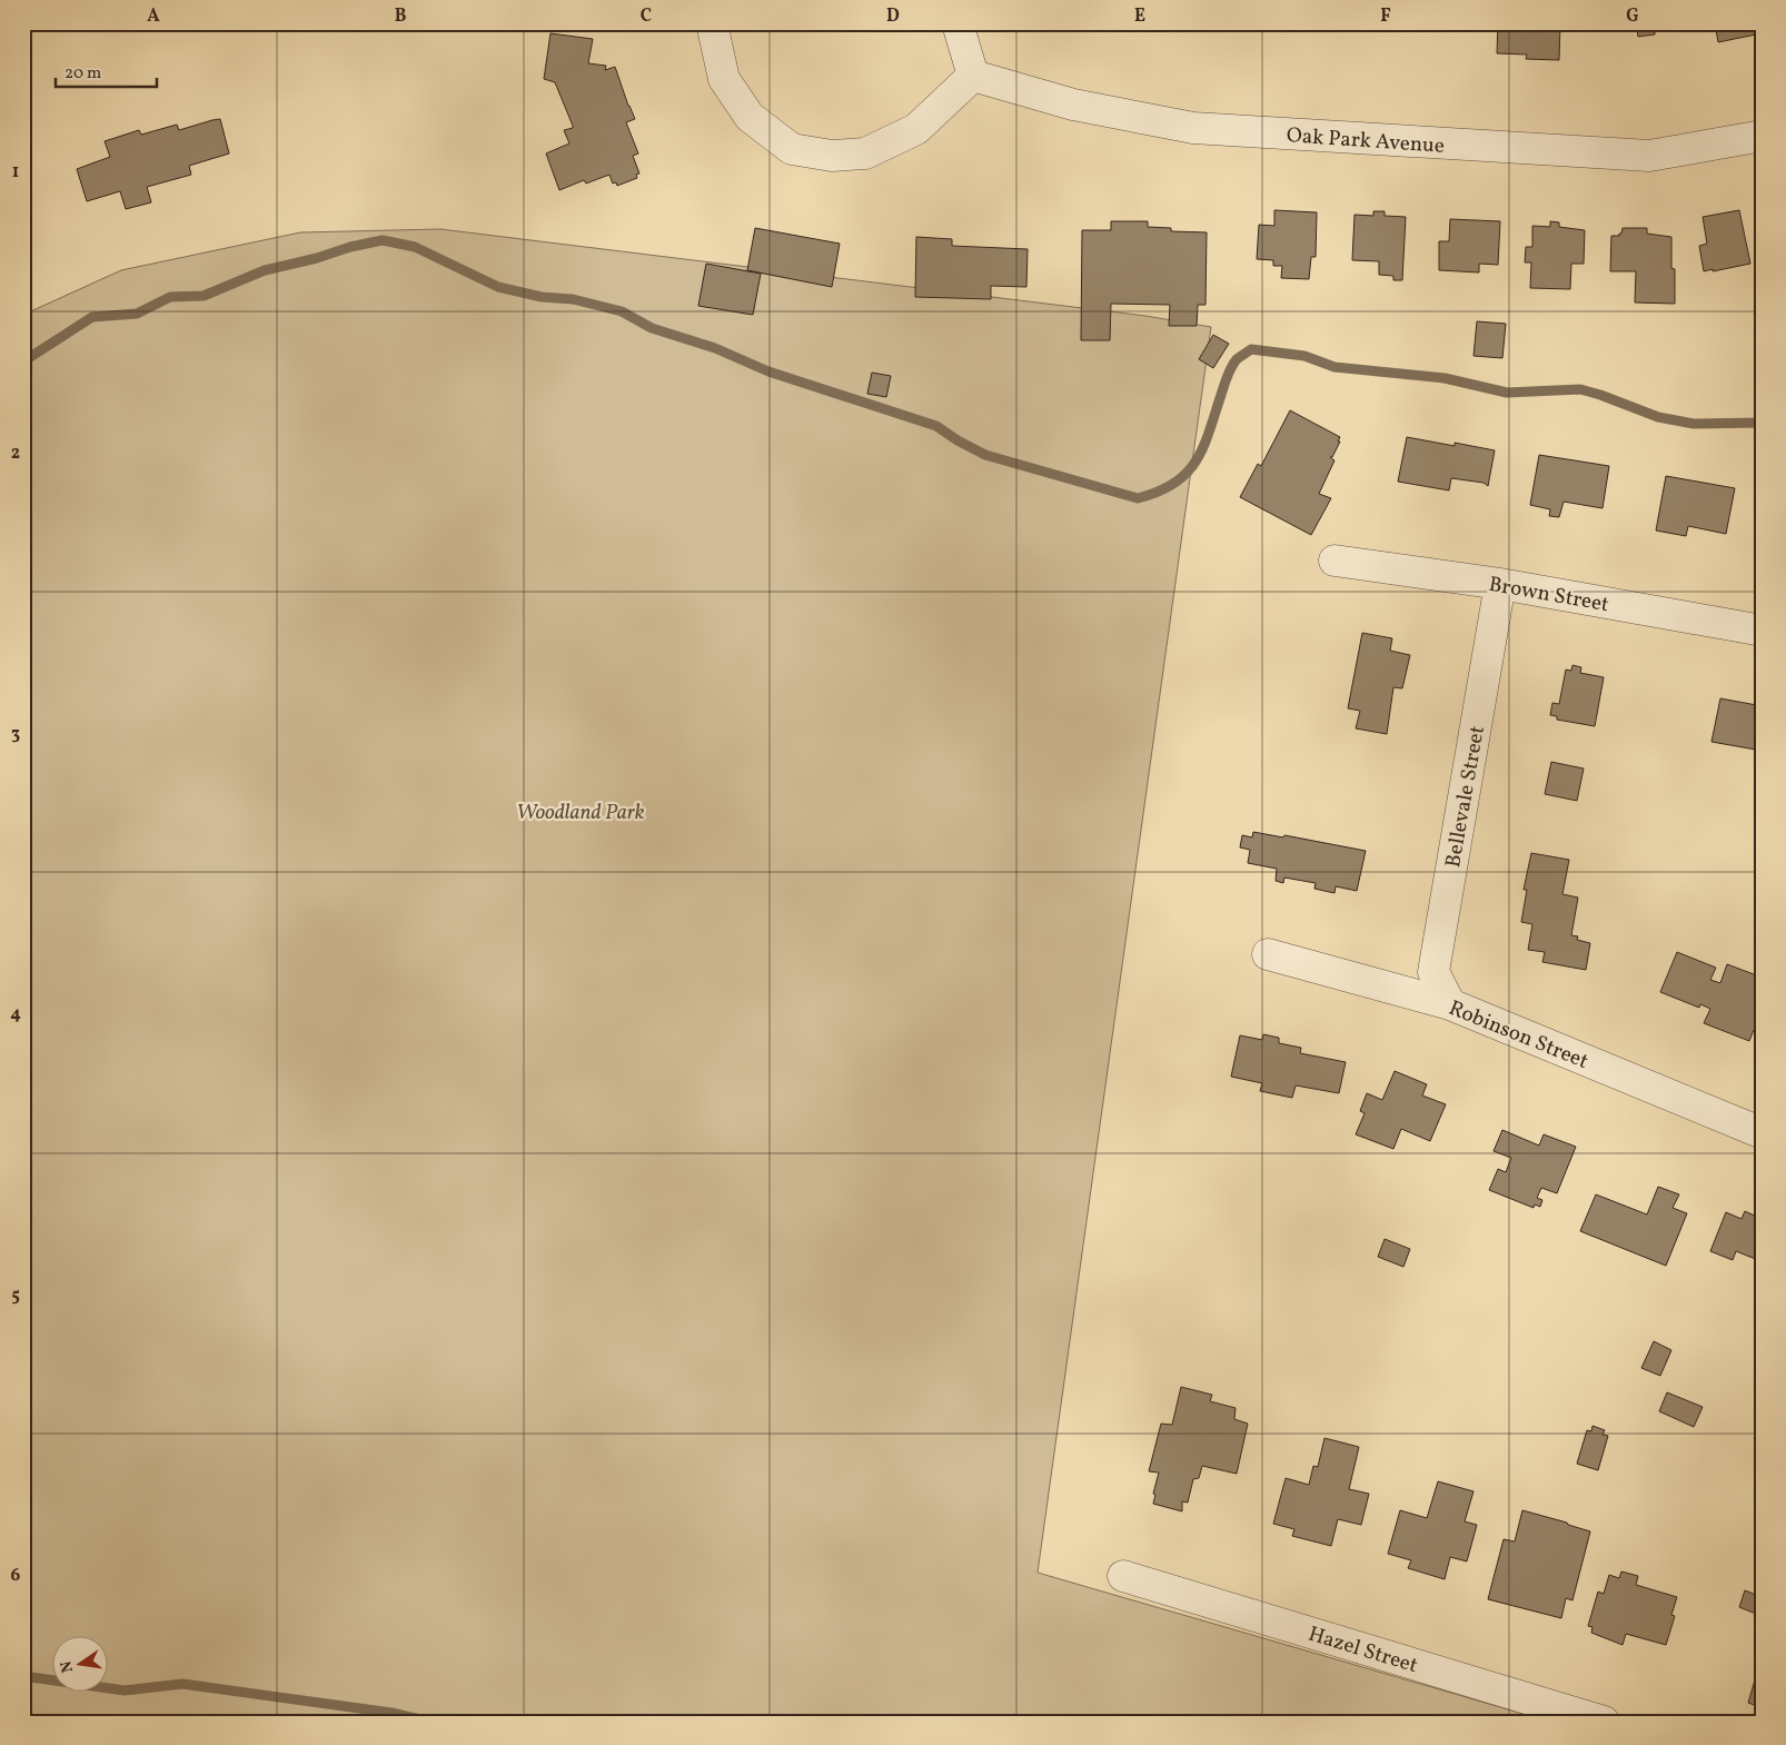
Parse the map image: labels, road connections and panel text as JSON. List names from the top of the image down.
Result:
{
  "streets": {
    "street": [
      "Oak Park Avenue",
      "Brown Street",
      "Bellevale Street",
      "Robinson Street",
      "Hazel Street"
    ]
  },
  "crossings": [
    ["Brown Street", "Bellevale Street"],
    ["Bellevale Street", "Robinson Street"]
  ],
  "parks": ["Woodland Park"],
  "scale_bar": "20 m",
  "north": "left",
  "grid": {
    "columns": [
      "A",
      "B",
      "C",
      "D",
      "E",
      "F",
      "G"
    ],
    "rows": [
      "1",
      "2",
      "3",
      "4",
      "5",
      "6"
    ]
  }
}
